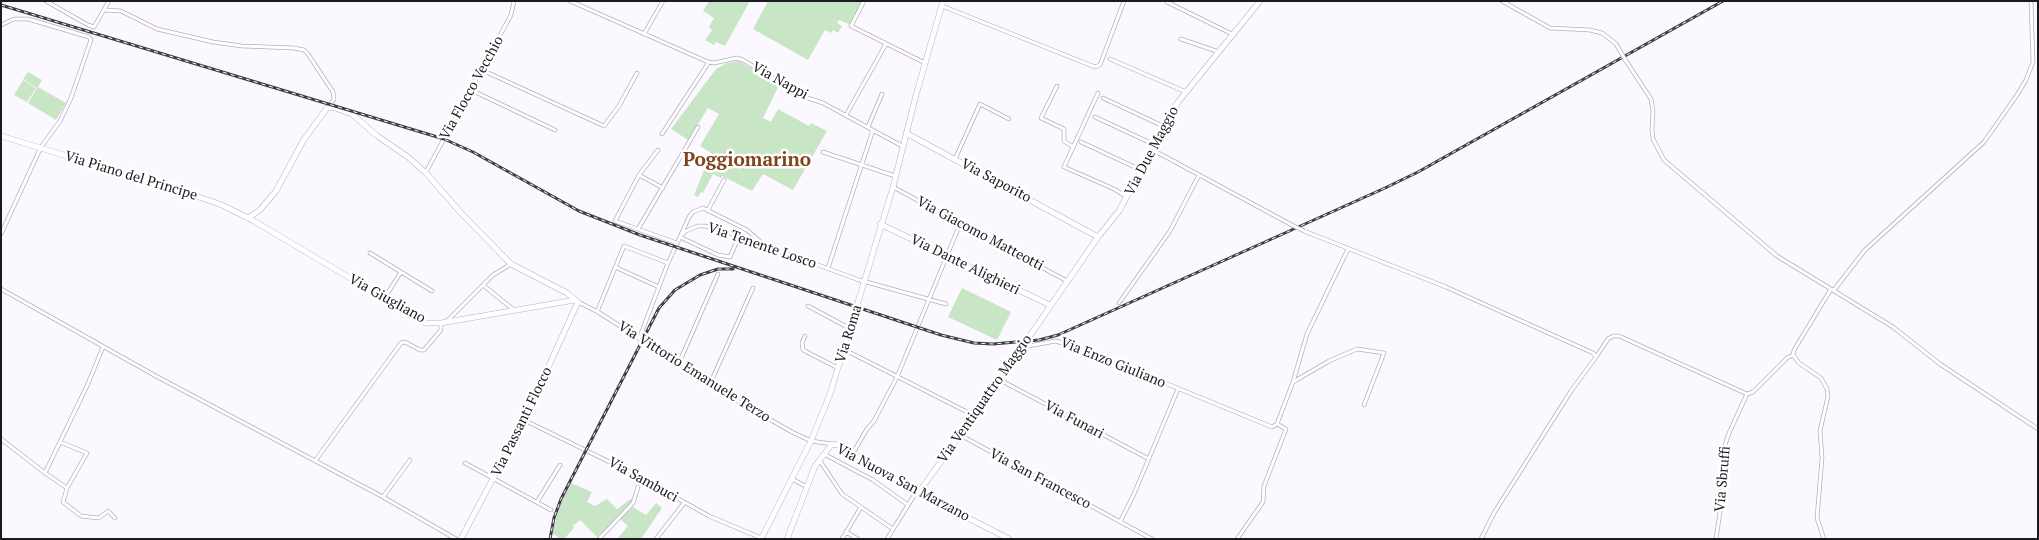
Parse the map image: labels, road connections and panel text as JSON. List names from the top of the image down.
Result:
{
  "streets": {
    "street": [
      "Via Nappi",
      "Via Flocco Vecchio",
      "Via Due Maggio",
      "Via Piano del Principe",
      "Via Saporito",
      "Via Giacomo Matteotti",
      "Via Tenente Losco",
      "Via Dante Alighieri",
      "Via Giugliano",
      "Via Roma",
      "Via Enzo Giuliano",
      "Via Vittorio Emanuele Terzo",
      "Via Ventiquattro Maggio",
      "Via Funari",
      "Via Passanti Flocco",
      "Via San Francesco",
      "Via Sbruffi",
      "Via Sambuci",
      "Via Nuova San Marzano"
    ]
  },
  "crossings": [
    ["Via Nappi", "Via Roma"],
    ["Via Due Maggio", "Via Saporito"],
    ["Via Due Maggio", "Via Giacomo Matteotti"],
    ["Via Due Maggio", "Via Dante Alighieri"],
    ["Via Due Maggio", "Via Ventiquattro Maggio"],
    ["Via Piano del Principe", "Via Giugliano"],
    ["Via Giacomo Matteotti", "Via Roma"],
    ["Via Tenente Losco", "Via Roma"],
    ["Via Dante Alighieri", "Via Roma"],
    ["Via Dante Alighieri", "Via Ventiquattro Maggio"],
    ["Via Giugliano", "Via Vittorio Emanuele Terzo"],
    ["Via Giugliano", "Via Passanti Flocco"],
    ["Via Roma", "Via Vittorio Emanuele Terzo"],
    ["Via Roma", "Via Sambuci"],
    ["Via Enzo Giuliano", "Via Ventiquattro Maggio"],
    ["Via Enzo Giuliano", "Via Funari"],
    ["Via Enzo Giuliano", "Via San Francesco"],
    ["Via Vittorio Emanuele Terzo", "Via Passanti Flocco"],
    ["Via Vittorio Emanuele Terzo", "Via Nuova San Marzano"],
    ["Via Ventiquattro Maggio", "Via Funari"],
    ["Via Ventiquattro Maggio", "Via San Francesco"],
    ["Via Ventiquattro Maggio", "Via Nuova San Marzano"],
    ["Via Passanti Flocco", "Via Sambuci"]
  ],
  "districts": ["Poggiomarino"]
}
